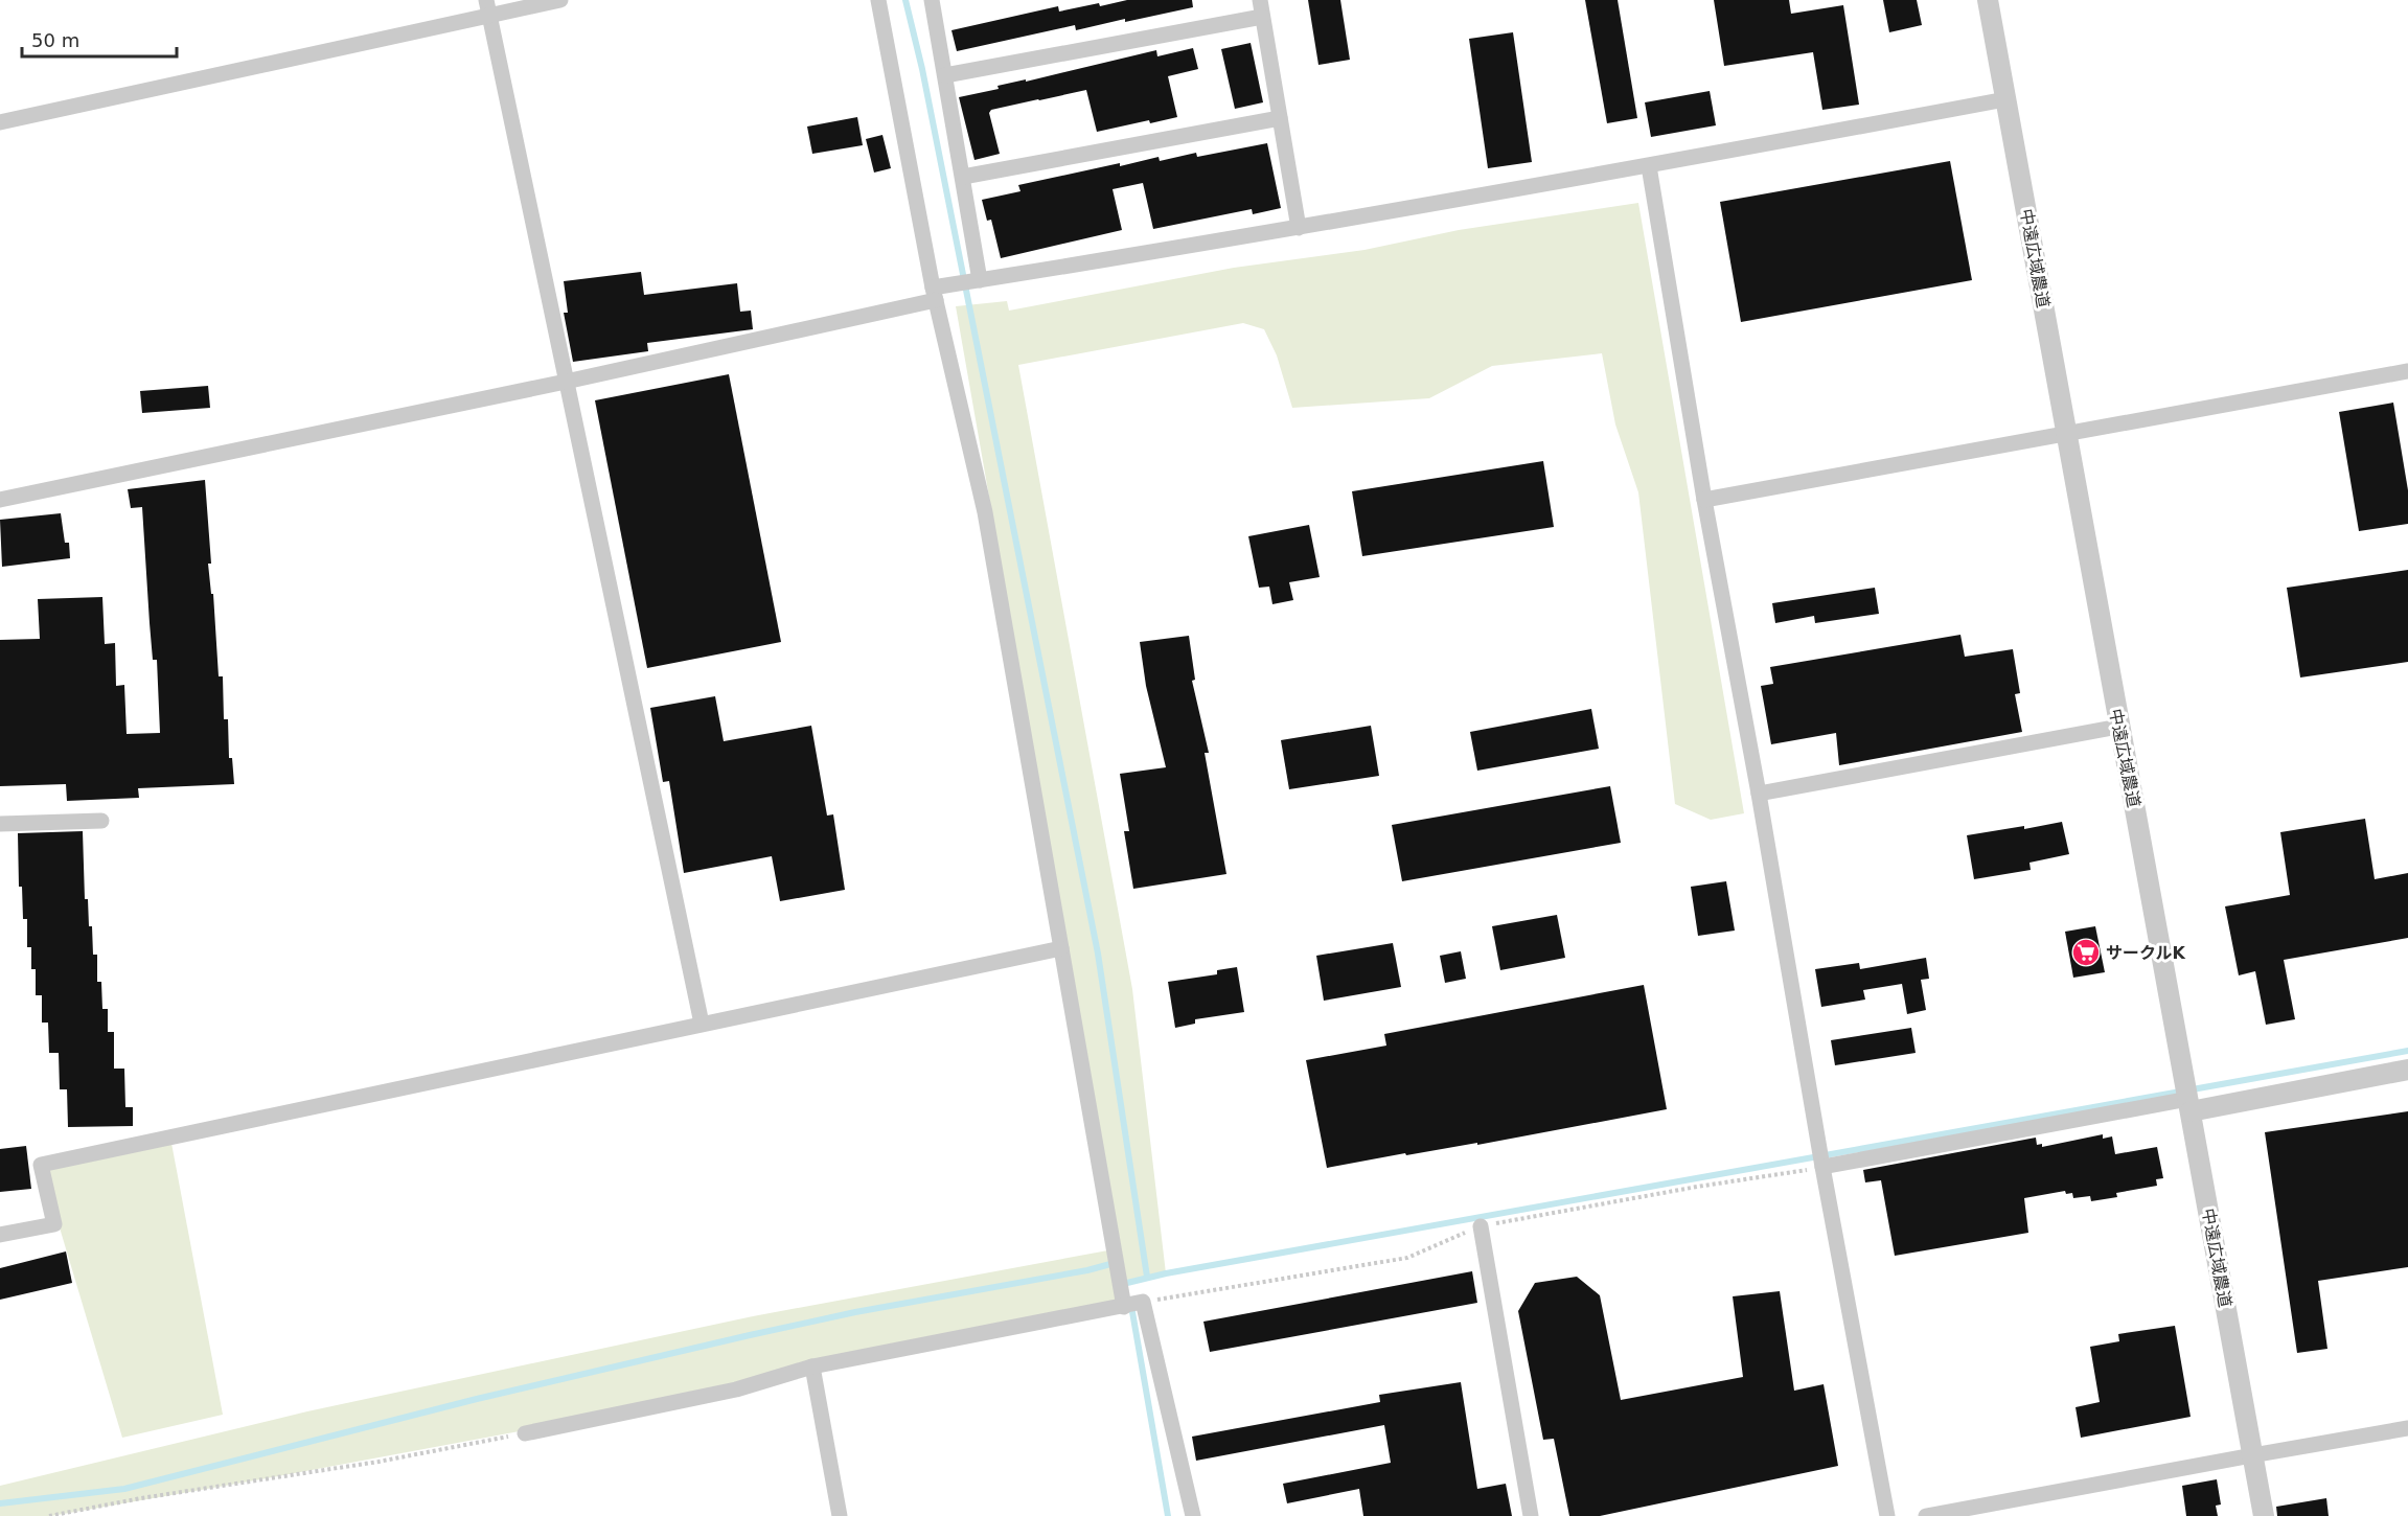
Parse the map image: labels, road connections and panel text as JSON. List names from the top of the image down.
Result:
{
  "streets": {
    "street": ["中遠広域農道"]
  },
  "places": {
    "supermarket": ["サークルK"]
  },
  "scale_bar": "50 m"
}
